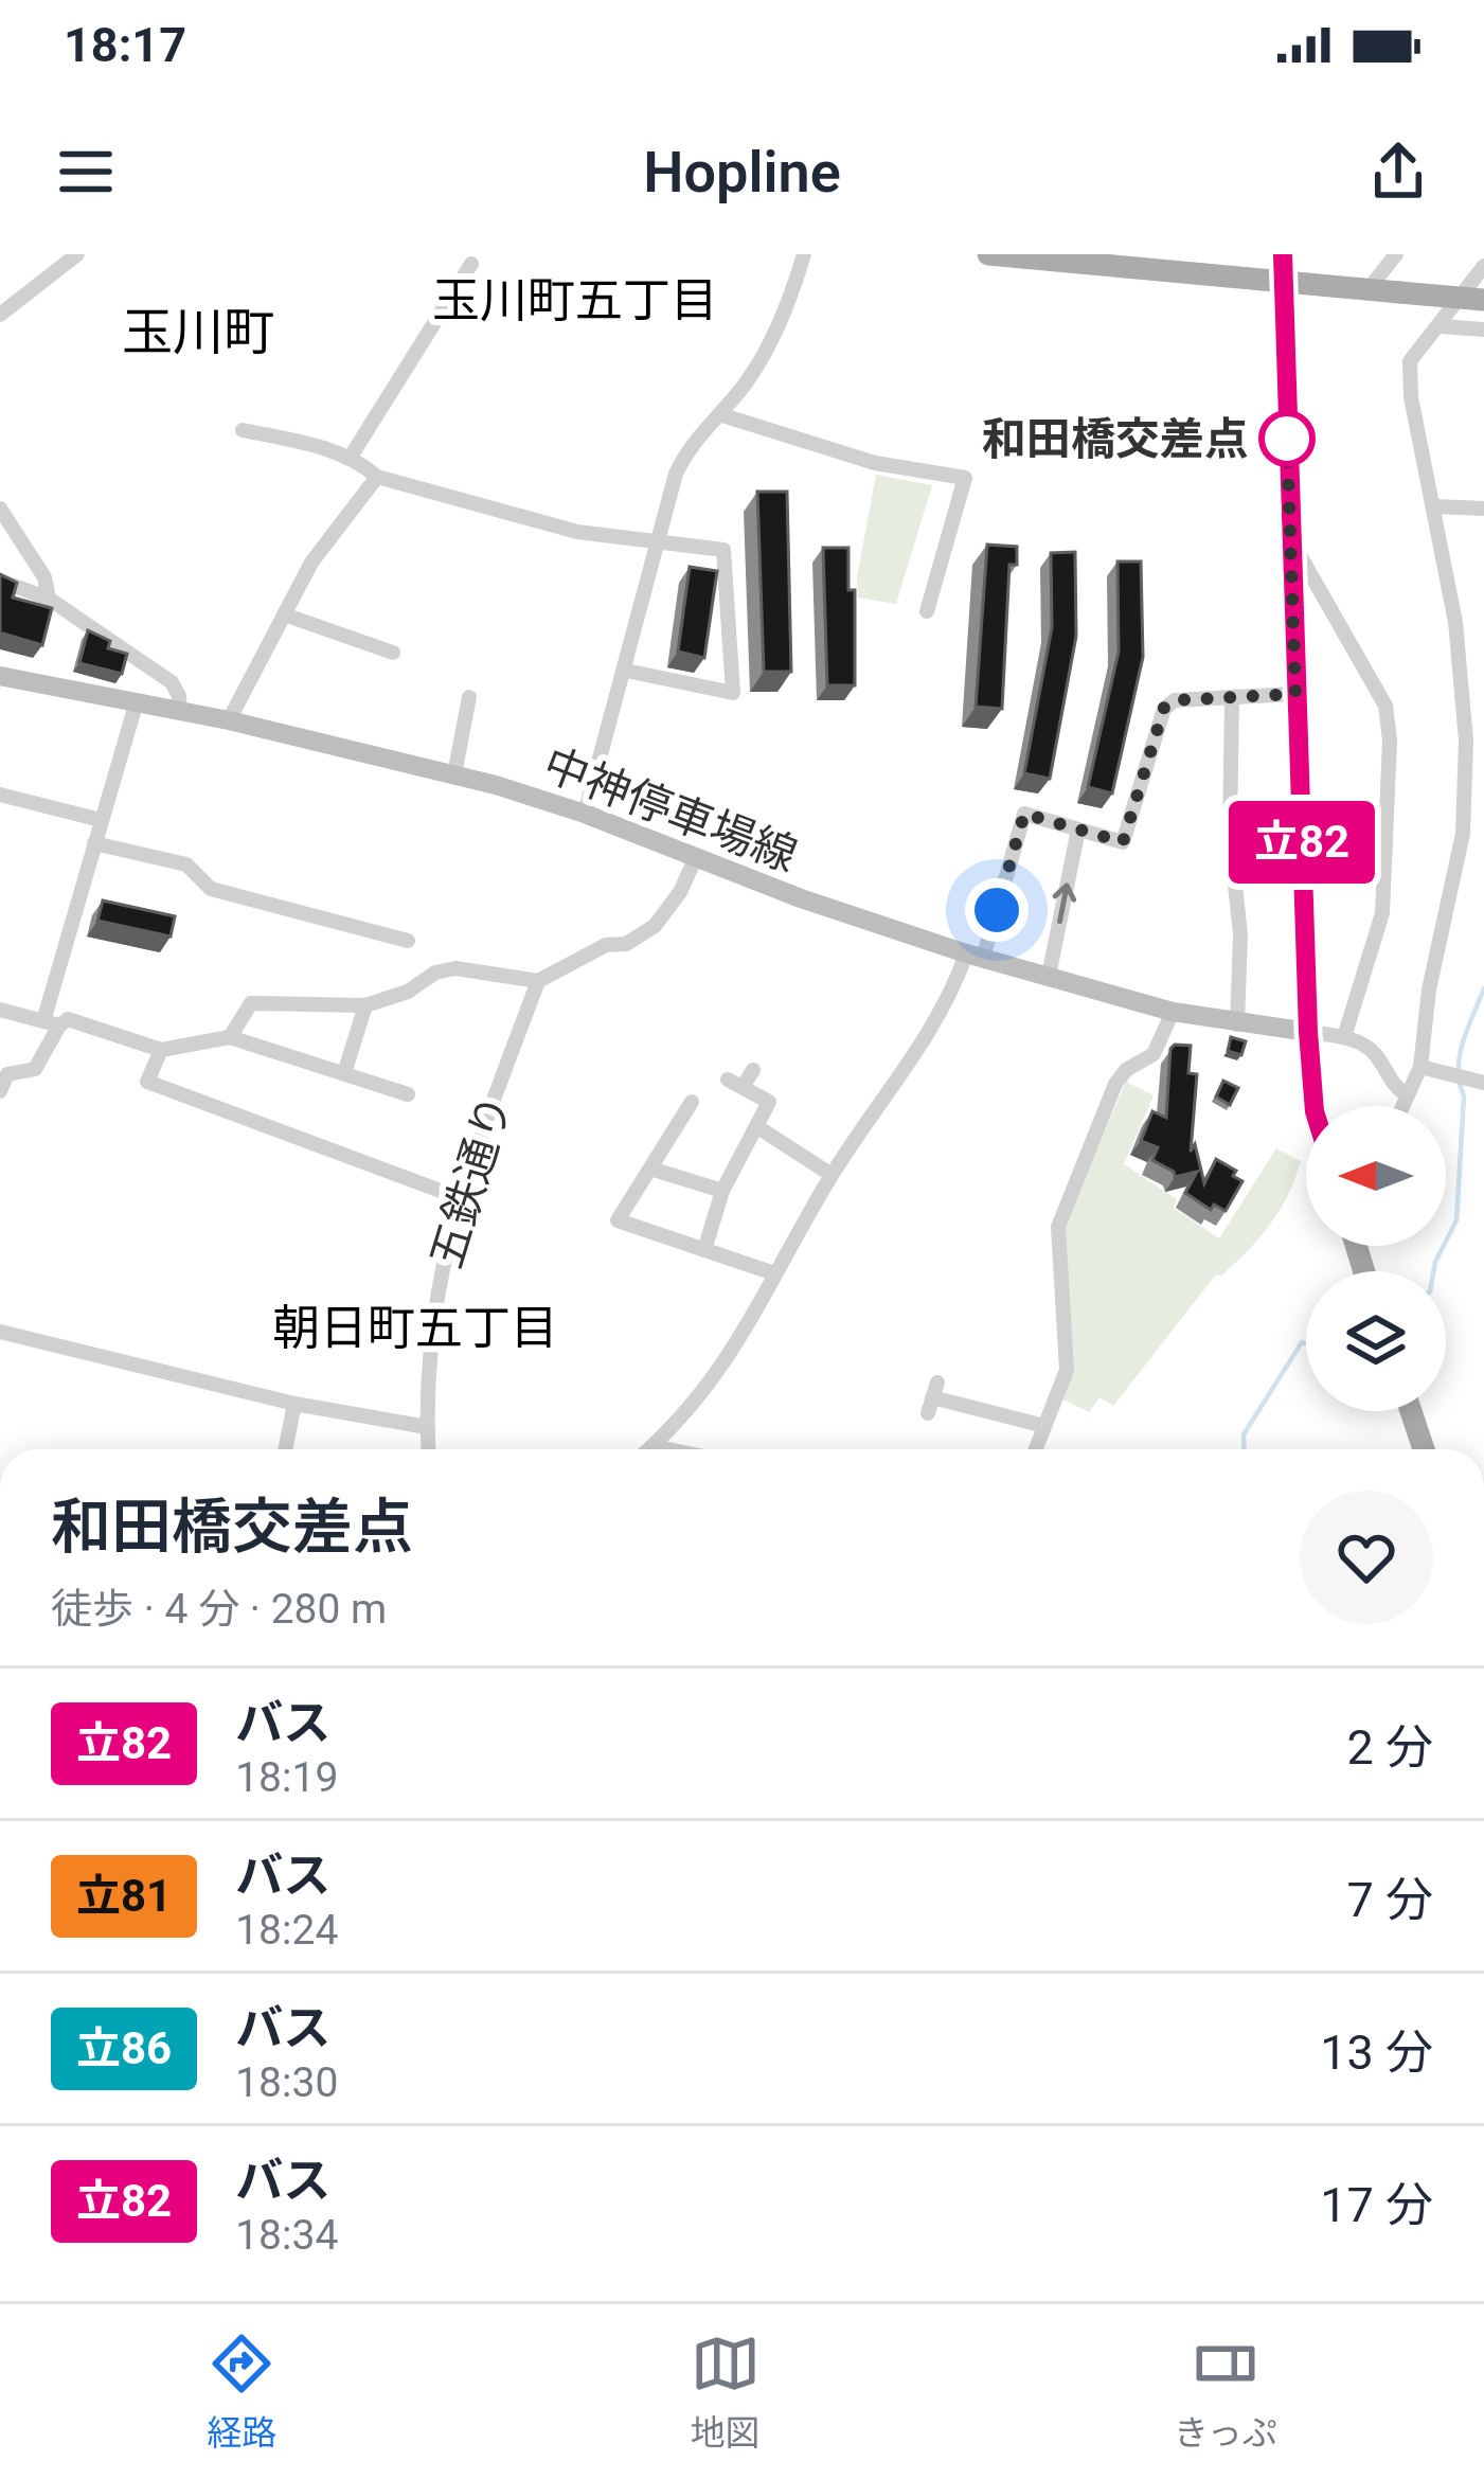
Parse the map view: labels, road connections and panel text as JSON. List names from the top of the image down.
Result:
{
  "streets": {
    "main road": ["中神停車場線"],
    "street": ["五鉄通り"]
  },
  "districts": ["玉川町五丁目", "玉川町", "朝日町五丁目"],
  "places": ["和田橋交差点"],
  "lines": ["bus line 立82"],
  "north": "left",
  "page": {
    "status": "18:17",
    "header": "Hopline",
    "on_map": "立82",
    "heading": ["和田橋交差点", "徒歩 · 4 分 · 280 m"],
    "list": [
      {
        "mark": "立82",
        "name": "バス",
        "note": "18:19",
        "value": "2 分"
      },
      {
        "mark": "立81",
        "name": "バス",
        "note": "18:24",
        "value": "7 分"
      },
      {
        "mark": "立86",
        "name": "バス",
        "note": "18:30",
        "value": "13 分"
      },
      {
        "mark": "立82",
        "name": "バス",
        "note": "18:34",
        "value": "17 分"
      }
    ],
    "tabs": ["経路", "地図", "きっぷ"]
  }
}
